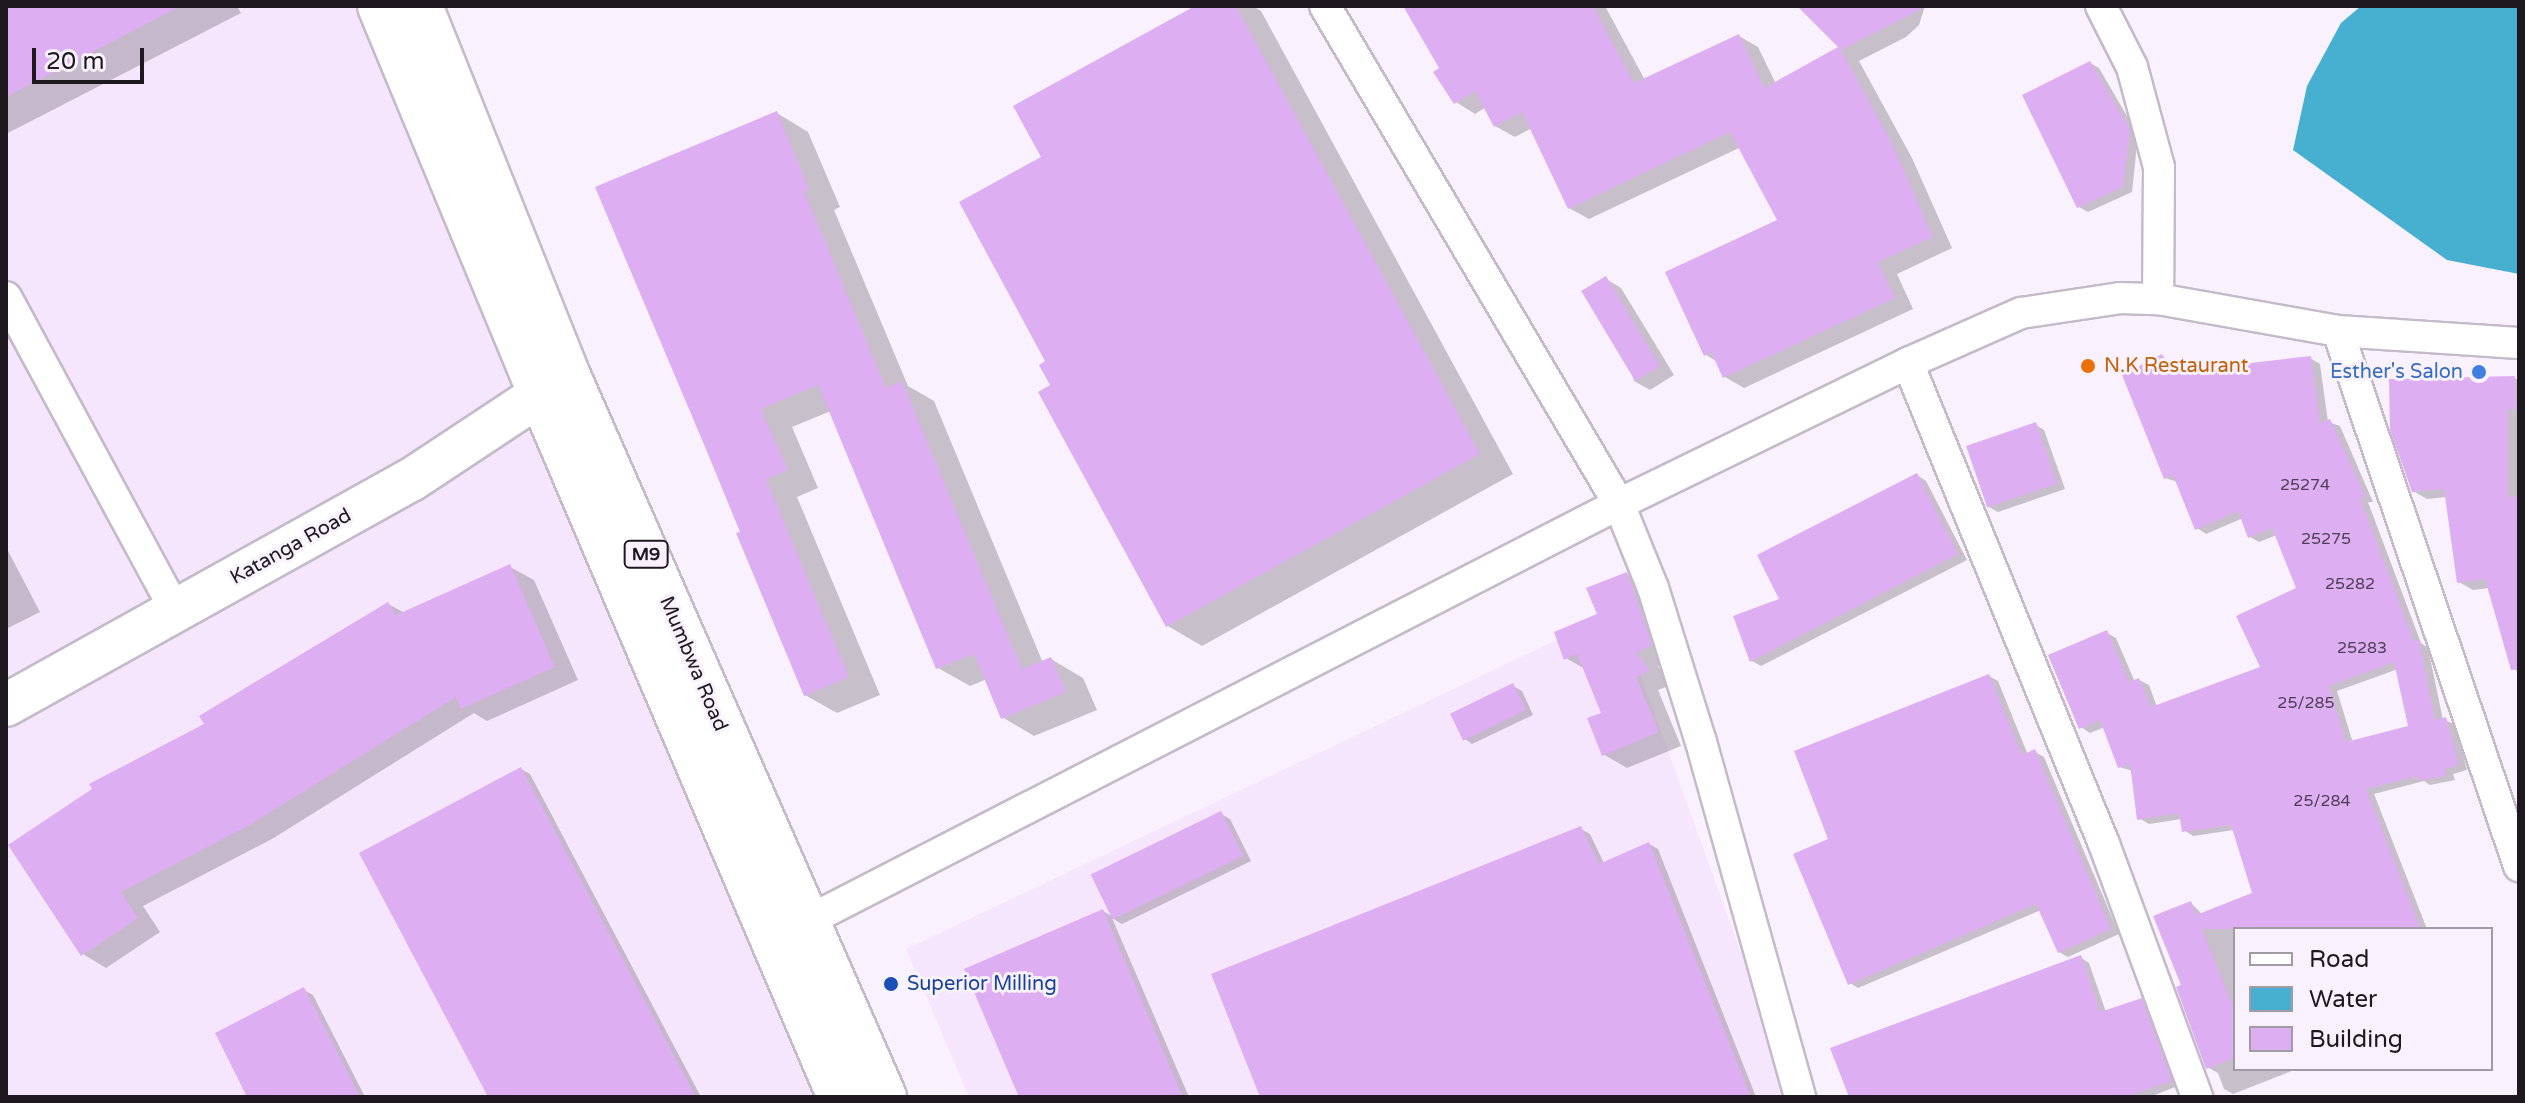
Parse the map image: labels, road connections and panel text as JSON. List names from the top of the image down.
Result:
{
  "streets": {
    "main road": ["M9", "Mumbwa Road"],
    "street": ["Katanga Road"]
  },
  "crossings": [
    ["Katanga Road", "Mumbwa Road"]
  ],
  "places": ["N.K Restaurant", "Esther's Salon", "Superior Milling"],
  "house_numbers": [
    "25274",
    "25275",
    "25282",
    "25283",
    "25/285",
    "25/284"
  ],
  "legend": ["Road", "Water", "Building"],
  "scale_bar": "20 m"
}
